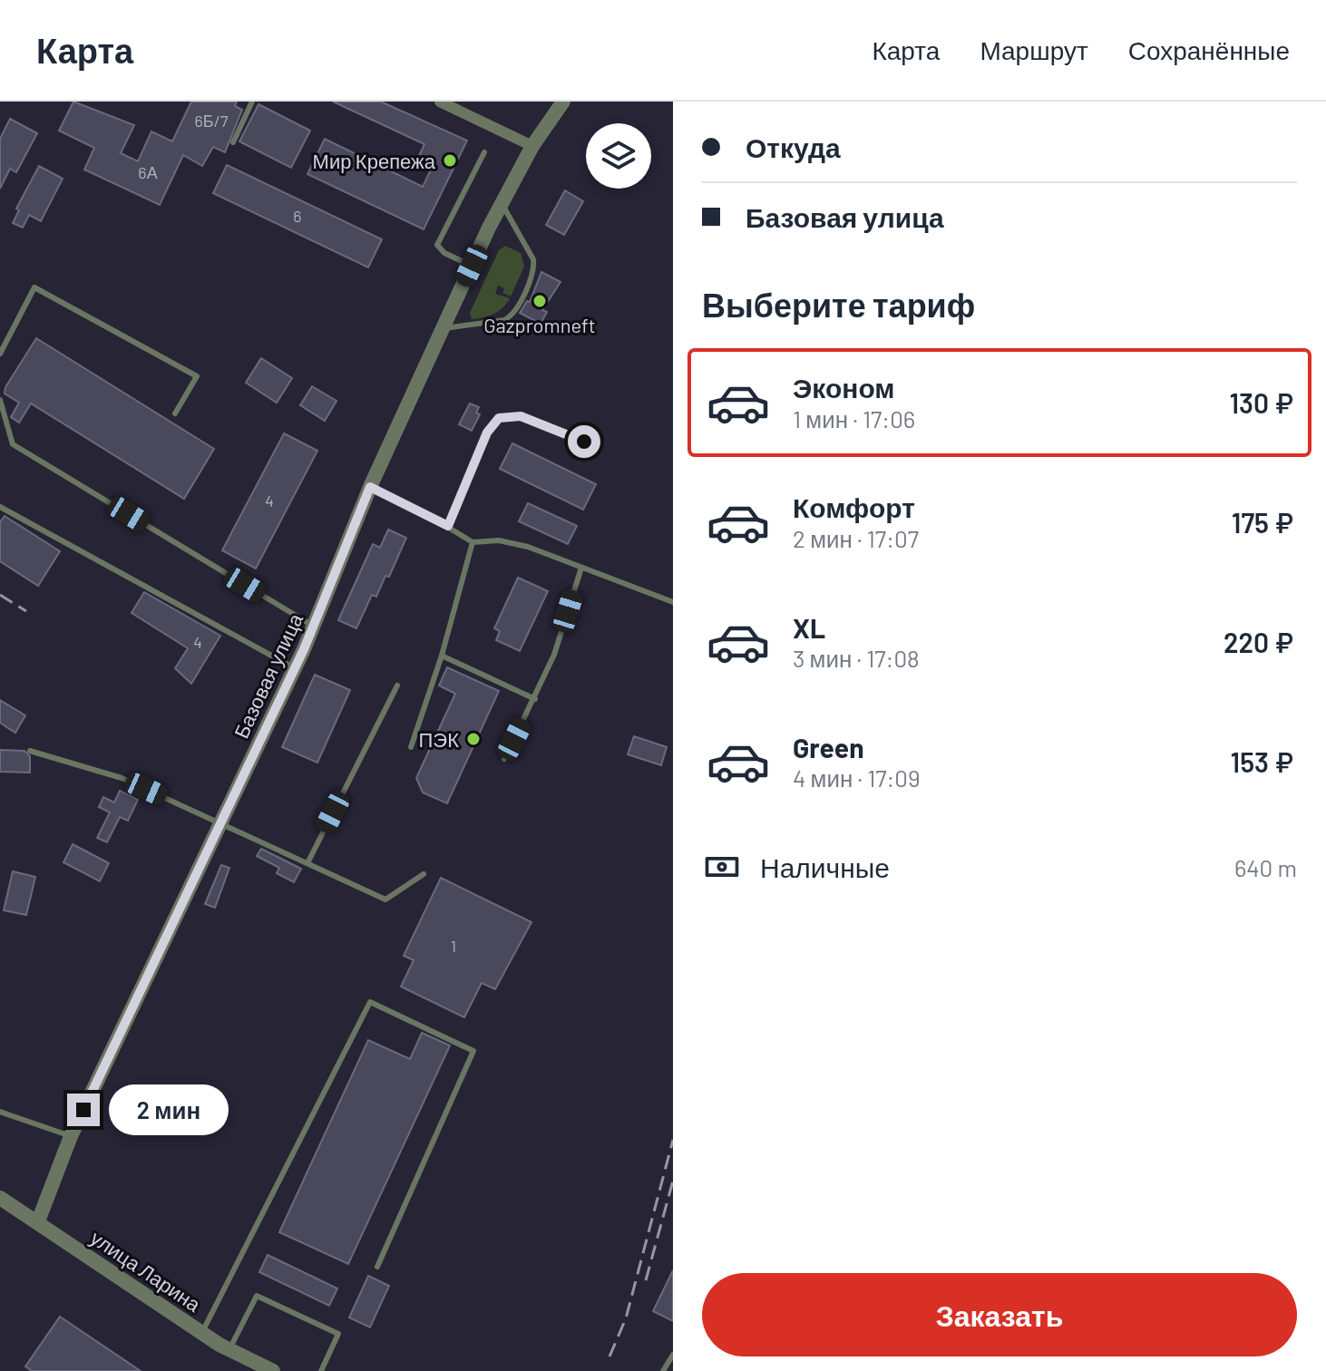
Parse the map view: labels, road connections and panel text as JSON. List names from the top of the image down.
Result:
{
  "streets": {
    "street": ["Базовая улица", "улица Ларина"]
  },
  "crossings": [
    ["Базовая улица", "улица Ларина"]
  ],
  "places": ["Мир Крепежа", "Gazpromneft", "ПЭК"],
  "house_numbers": [
    "6Б/7",
    "6А",
    "6",
    "4",
    "4",
    "1"
  ],
  "page": {
    "header": "Карта",
    "nav": ["Карта", "Маршрут", "Сохранённые"],
    "banner": ["Откуда", "Базовая улица"],
    "heading": "Выберите тариф",
    "list": [
      {
        "name": "Эконом",
        "note": "1 мин · 17:06",
        "value": "130 ₽"
      },
      {
        "name": "Комфорт",
        "note": "2 мин · 17:07",
        "value": "175 ₽"
      },
      {
        "name": "XL",
        "note": "3 мин · 17:08",
        "value": "220 ₽"
      },
      {
        "name": "Green",
        "note": "4 мин · 17:09",
        "value": "153 ₽"
      }
    ],
    "pay": ["Наличные", "640 m"],
    "bubble": "2 мин",
    "buttons": "Заказать"
  }
}
